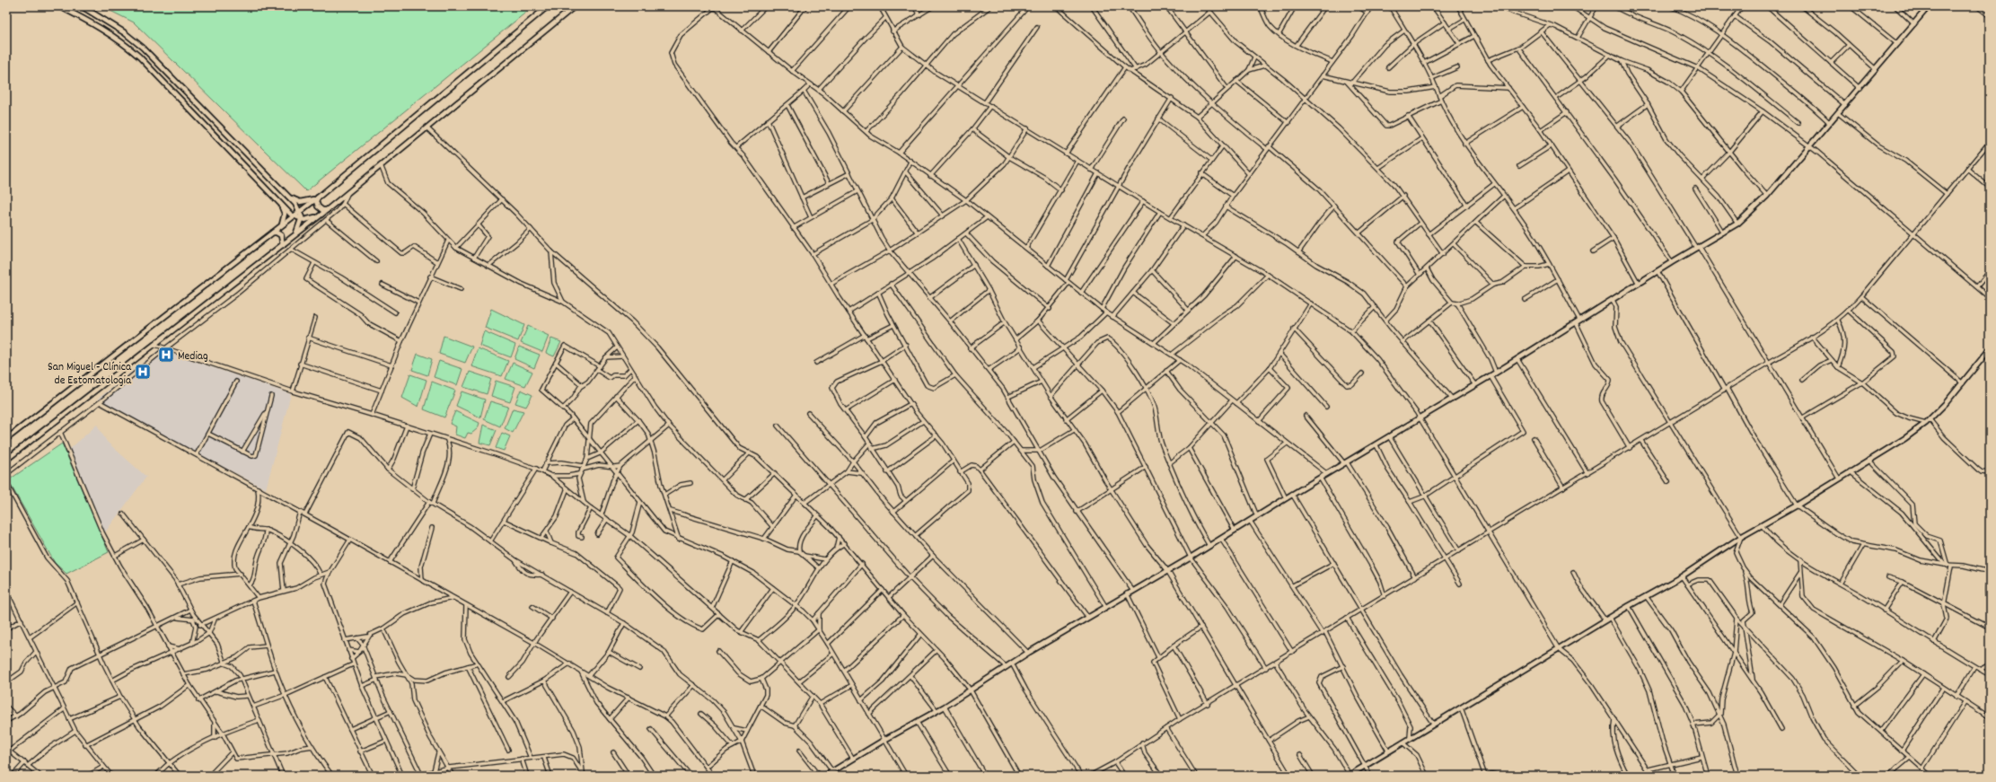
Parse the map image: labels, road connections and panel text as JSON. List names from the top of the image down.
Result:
{
  "places": {
    "hospital": ["Mediag", "San Miguel - Clínica de Estomatologia"]
  }
}
